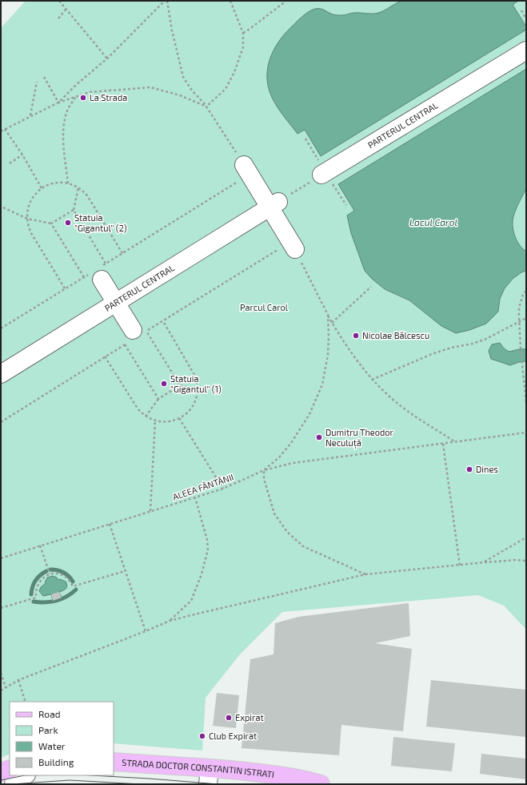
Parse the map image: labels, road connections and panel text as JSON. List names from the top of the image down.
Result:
{
  "streets": {
    "main road": ["STRADA DOCTOR CONSTANTIN ISTRATI"],
    "street": ["PARTERUL CENTRAL"],
    "path": ["ALEEA FÂNTÂNII"]
  },
  "water": ["Lacul Carol"],
  "parks": ["Parcul Carol"],
  "places": [
    "La Strada",
    "Statuia \"Gigantul\" (2)",
    "Nicolae Bălcescu",
    "Statuia \"Gigantul\" (1)",
    "Dumitru Theodor Neculuță",
    "Dines",
    "Expirat",
    "Club Expirat"
  ],
  "legend": [
    "Road",
    "Park",
    "Water",
    "Building"
  ]
}
